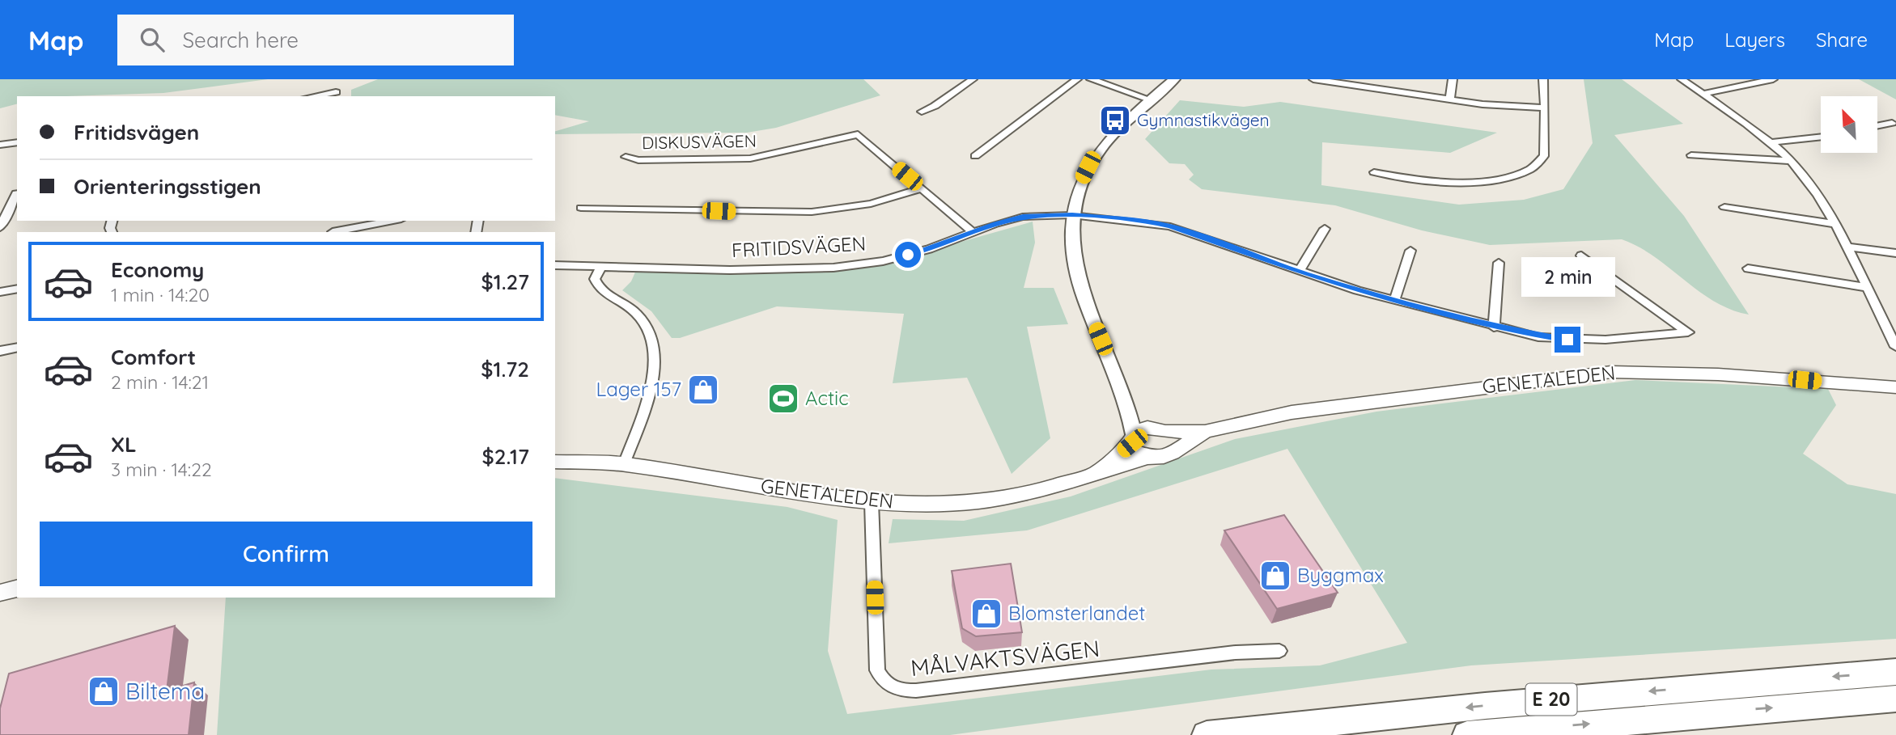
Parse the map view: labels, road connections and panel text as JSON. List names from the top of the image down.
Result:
{
  "streets": {
    "highway": ["E 20"],
    "main road": ["GENETALEDEN"],
    "street": ["DISKUSVÄGEN", "FRITIDSVÄGEN", "MÅLVAKTSVÄGEN"]
  },
  "crossings": [
    ["DISKUSVÄGEN", "FRITIDSVÄGEN"],
    ["GENETALEDEN", "MÅLVAKTSVÄGEN"]
  ],
  "places": {
    "bus stop": ["Gymnastikvägen"],
    "shop": [
      "Lager 157",
      "Byggmax",
      "Blomsterlandet",
      "Biltema"
    ],
    "sports": ["Actic"]
  },
  "north": "top left",
  "page": {
    "header": "Map",
    "search": "Search here",
    "nav": ["Map", "Layers", "Share"],
    "banner": ["Fritidsvägen", "Orienteringsstigen"],
    "list": [
      {
        "name": "Economy",
        "note": "1 min · 14:20",
        "value": "$1.27"
      },
      {
        "name": "Comfort",
        "note": "2 min · 14:21",
        "value": "$1.72"
      },
      {
        "name": "XL",
        "note": "3 min · 14:22",
        "value": "$2.17"
      }
    ],
    "bubble": "2 min",
    "buttons": "Confirm"
  }
}
